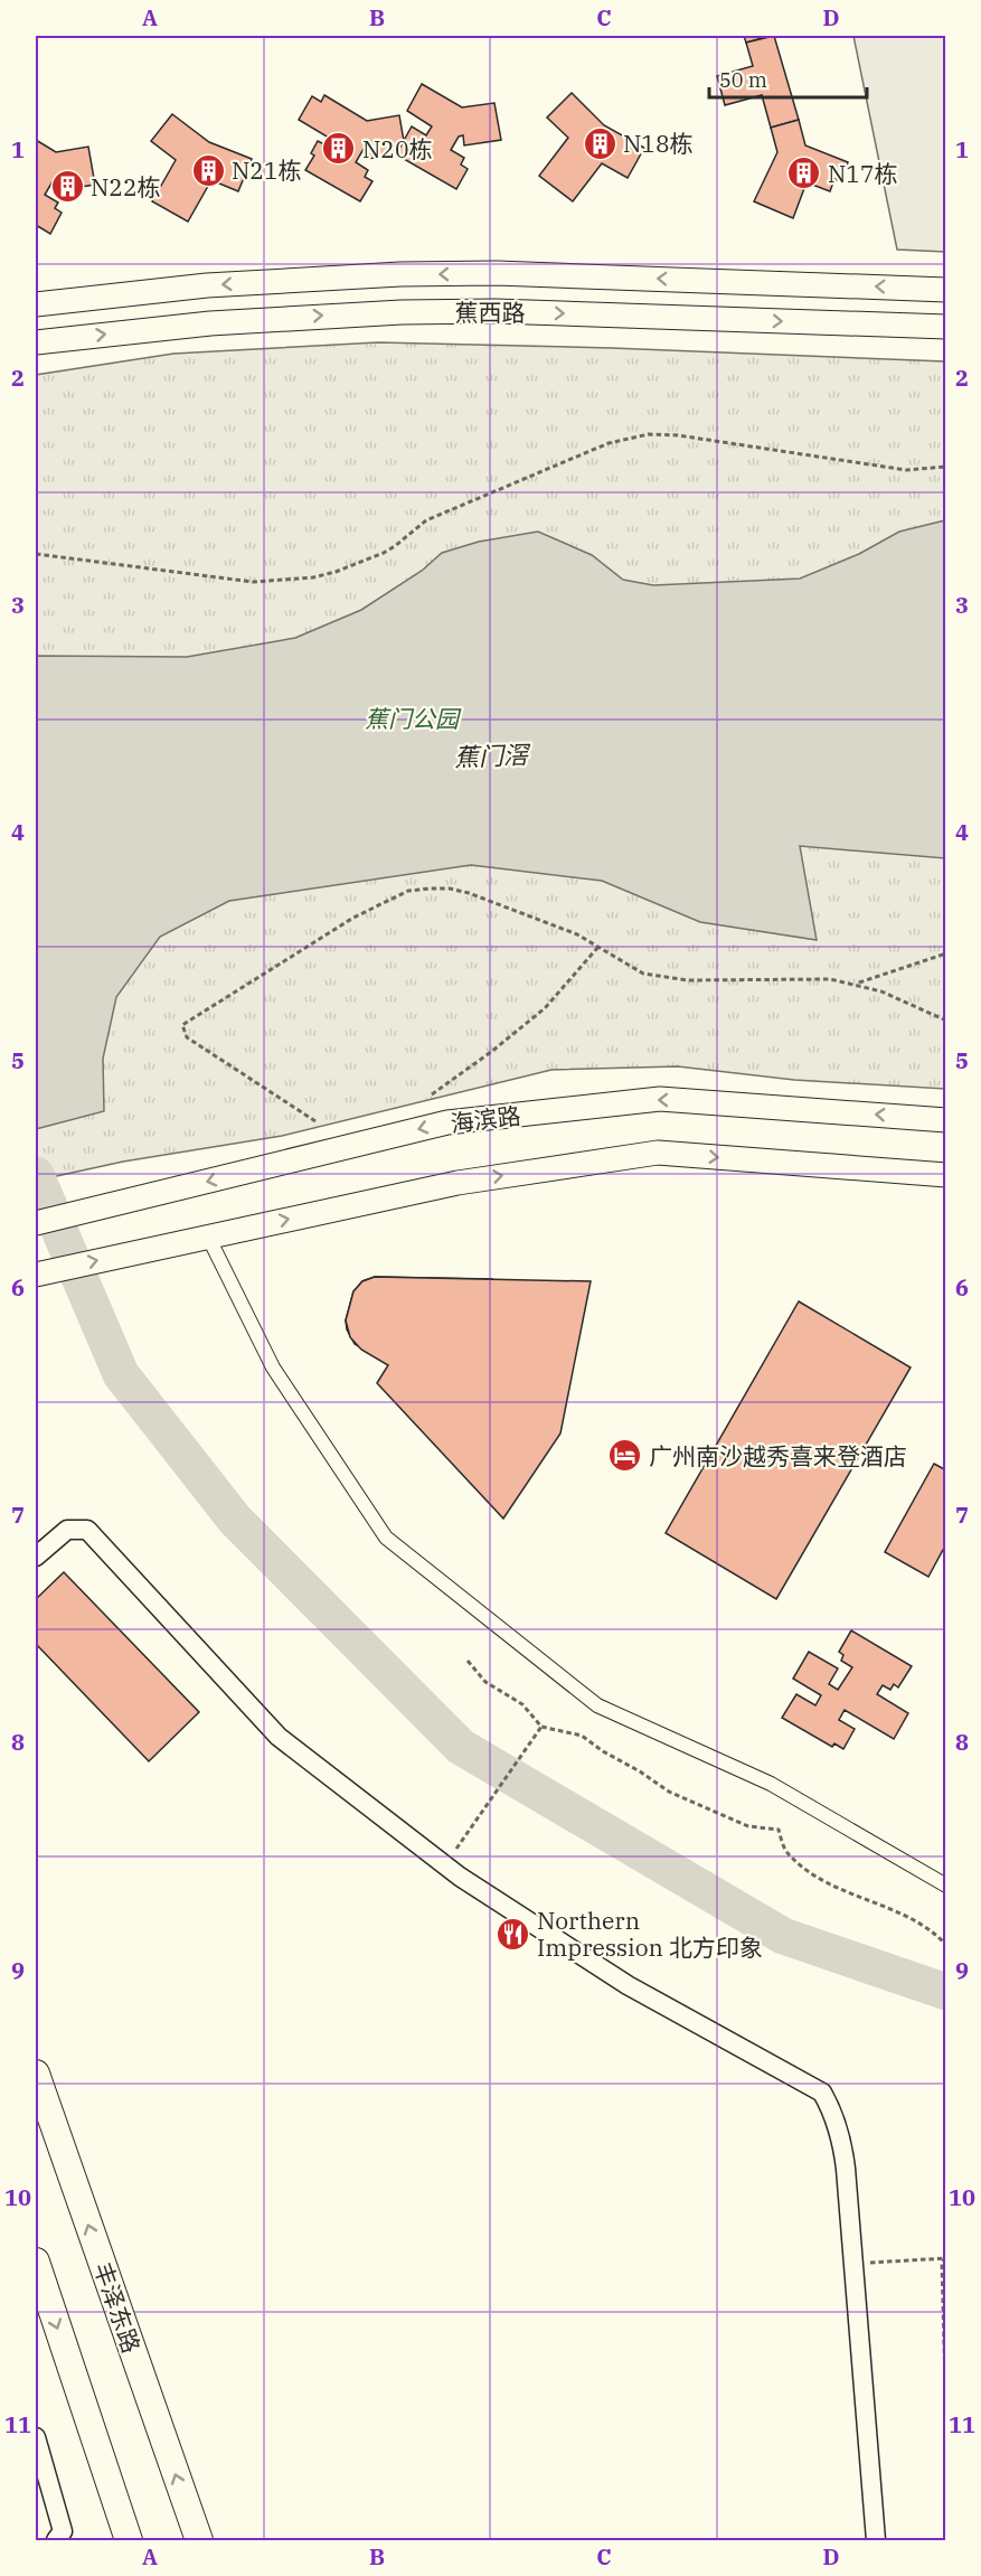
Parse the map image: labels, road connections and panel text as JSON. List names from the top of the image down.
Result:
{
  "streets": {
    "main road": ["丰泽东路"],
    "street": ["蕉西路", "海滨路"]
  },
  "water": ["蕉门滘"],
  "parks": ["蕉门公园"],
  "places": {
    "building": [
      "N18栋",
      "N20栋",
      "N21栋",
      "N17栋",
      "N22栋"
    ],
    "hotel": ["广州南沙越秀喜来登酒店"],
    "restaurant": ["Northern Impression 北方印象"]
  },
  "scale_bar": "50 m",
  "grid": {
    "columns": [
      "A",
      "B",
      "C",
      "D"
    ],
    "rows": [
      "1",
      "2",
      "3",
      "4",
      "5",
      "6",
      "7",
      "8",
      "9",
      "10",
      "11"
    ]
  }
}
